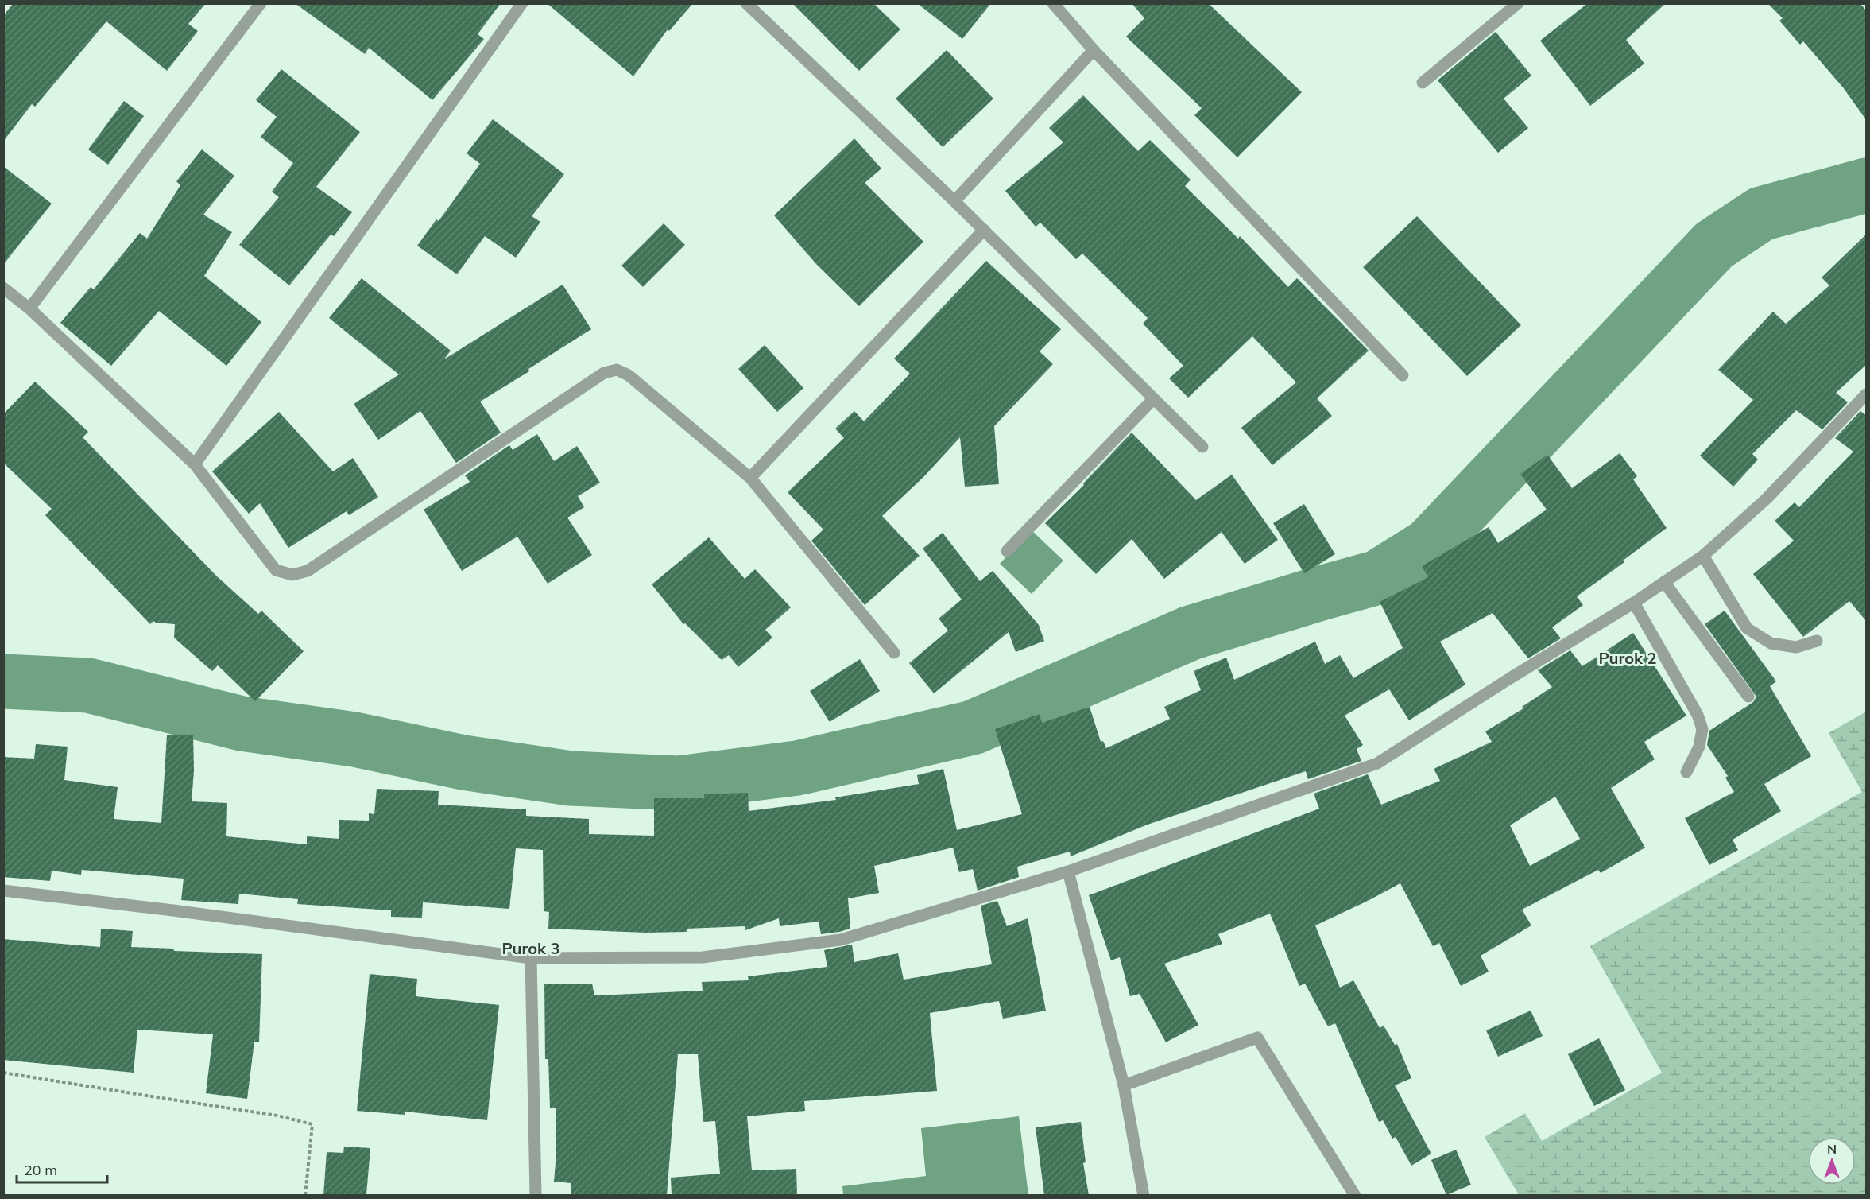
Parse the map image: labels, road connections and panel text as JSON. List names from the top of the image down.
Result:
{
  "districts": ["Purok 2", "Purok 3"],
  "scale_bar": "20 m",
  "north": "top"
}
